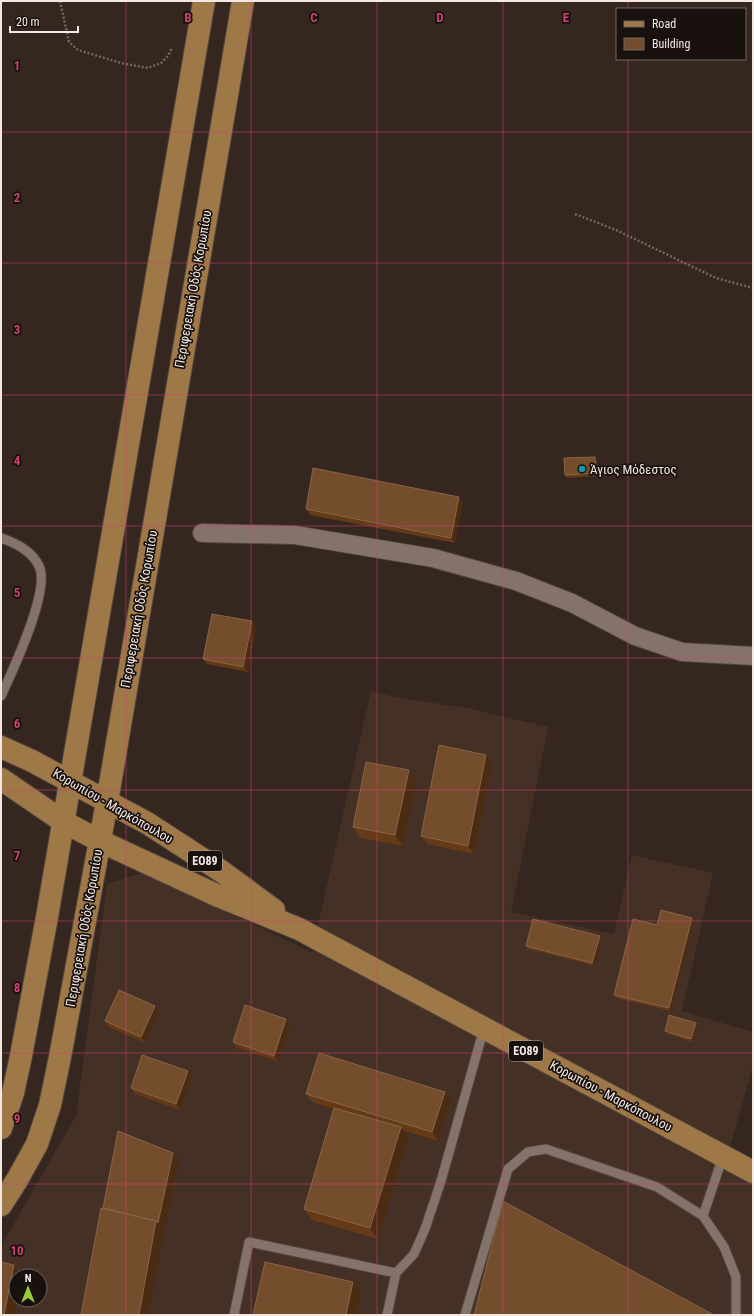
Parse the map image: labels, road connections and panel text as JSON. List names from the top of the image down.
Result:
{
  "streets": {
    "main road": ["Περιφερειακή Οδός Κορωπίου", "Κορωπίου - Μαρκόπουλου", "ΕΟ89"]
  },
  "crossings": [
    ["Περιφερειακή Οδός Κορωπίου", "Κορωπίου - Μαρκόπουλου"]
  ],
  "places": ["Άγιος Μόδεστος"],
  "legend": ["Road", "Building"],
  "scale_bar": "20 m",
  "north": "top",
  "grid": {
    "columns": [
      "B",
      "C",
      "D",
      "E"
    ],
    "rows": [
      "1",
      "2",
      "3",
      "4",
      "5",
      "6",
      "7",
      "8",
      "9",
      "10"
    ]
  }
}
